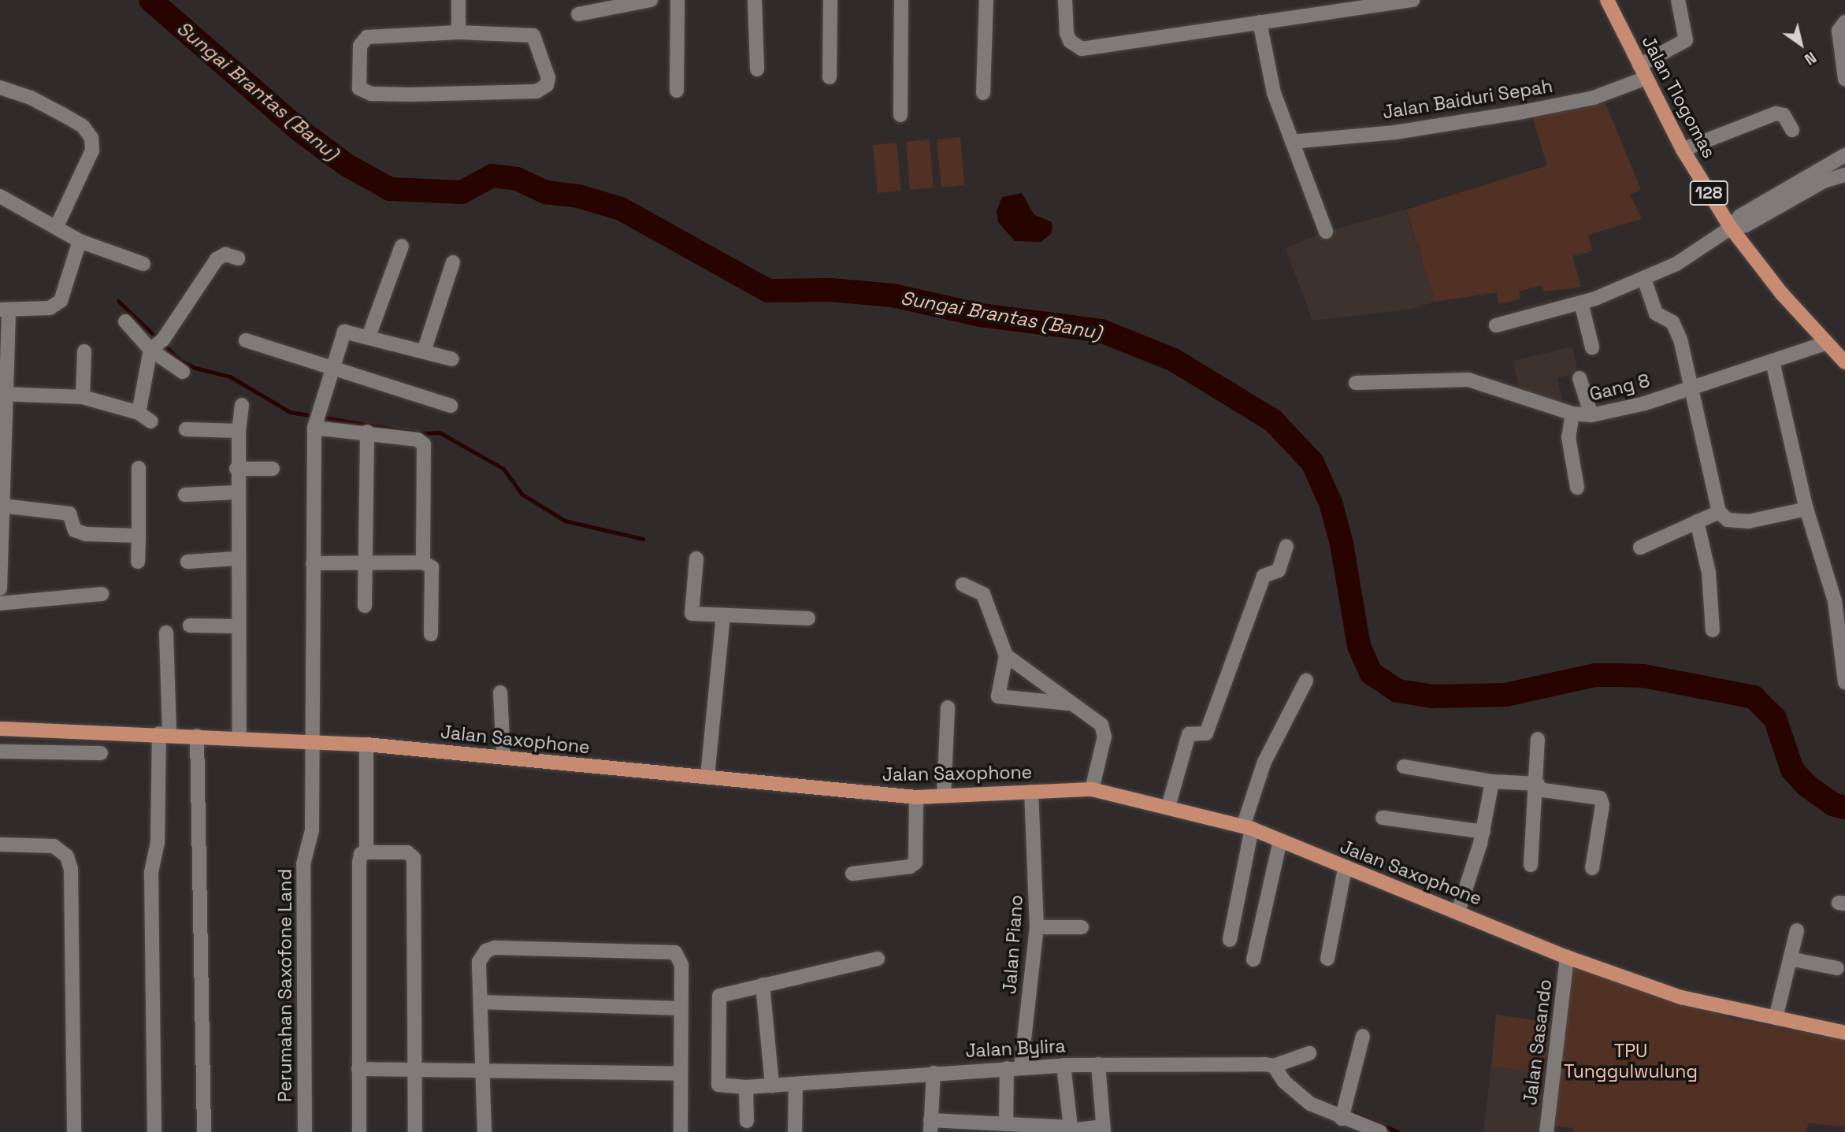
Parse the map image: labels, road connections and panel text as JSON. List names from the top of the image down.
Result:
{
  "streets": {
    "main road": ["Jalan Tlogomas", "128", "Jalan Saxophone"],
    "street": [
      "Jalan Baiduri Sepah",
      "Gang 8",
      "Jalan Piano",
      "Perumahan Saxofone Land",
      "Jalan Sasando",
      "Jalan Bylira"
    ]
  },
  "crossings": [
    ["Jalan Tlogomas", "Jalan Baiduri Sepah"],
    ["Jalan Tlogomas", "Gang 8"],
    ["Jalan Saxophone", "Jalan Piano"],
    ["Jalan Saxophone", "Perumahan Saxofone Land"],
    ["Jalan Saxophone", "Jalan Sasando"],
    ["Jalan Piano", "Jalan Bylira"]
  ],
  "water": ["Sungai Brantas (Banu)"],
  "parks": ["TPU Tunggulwulung"],
  "north": "bottom right"
}
